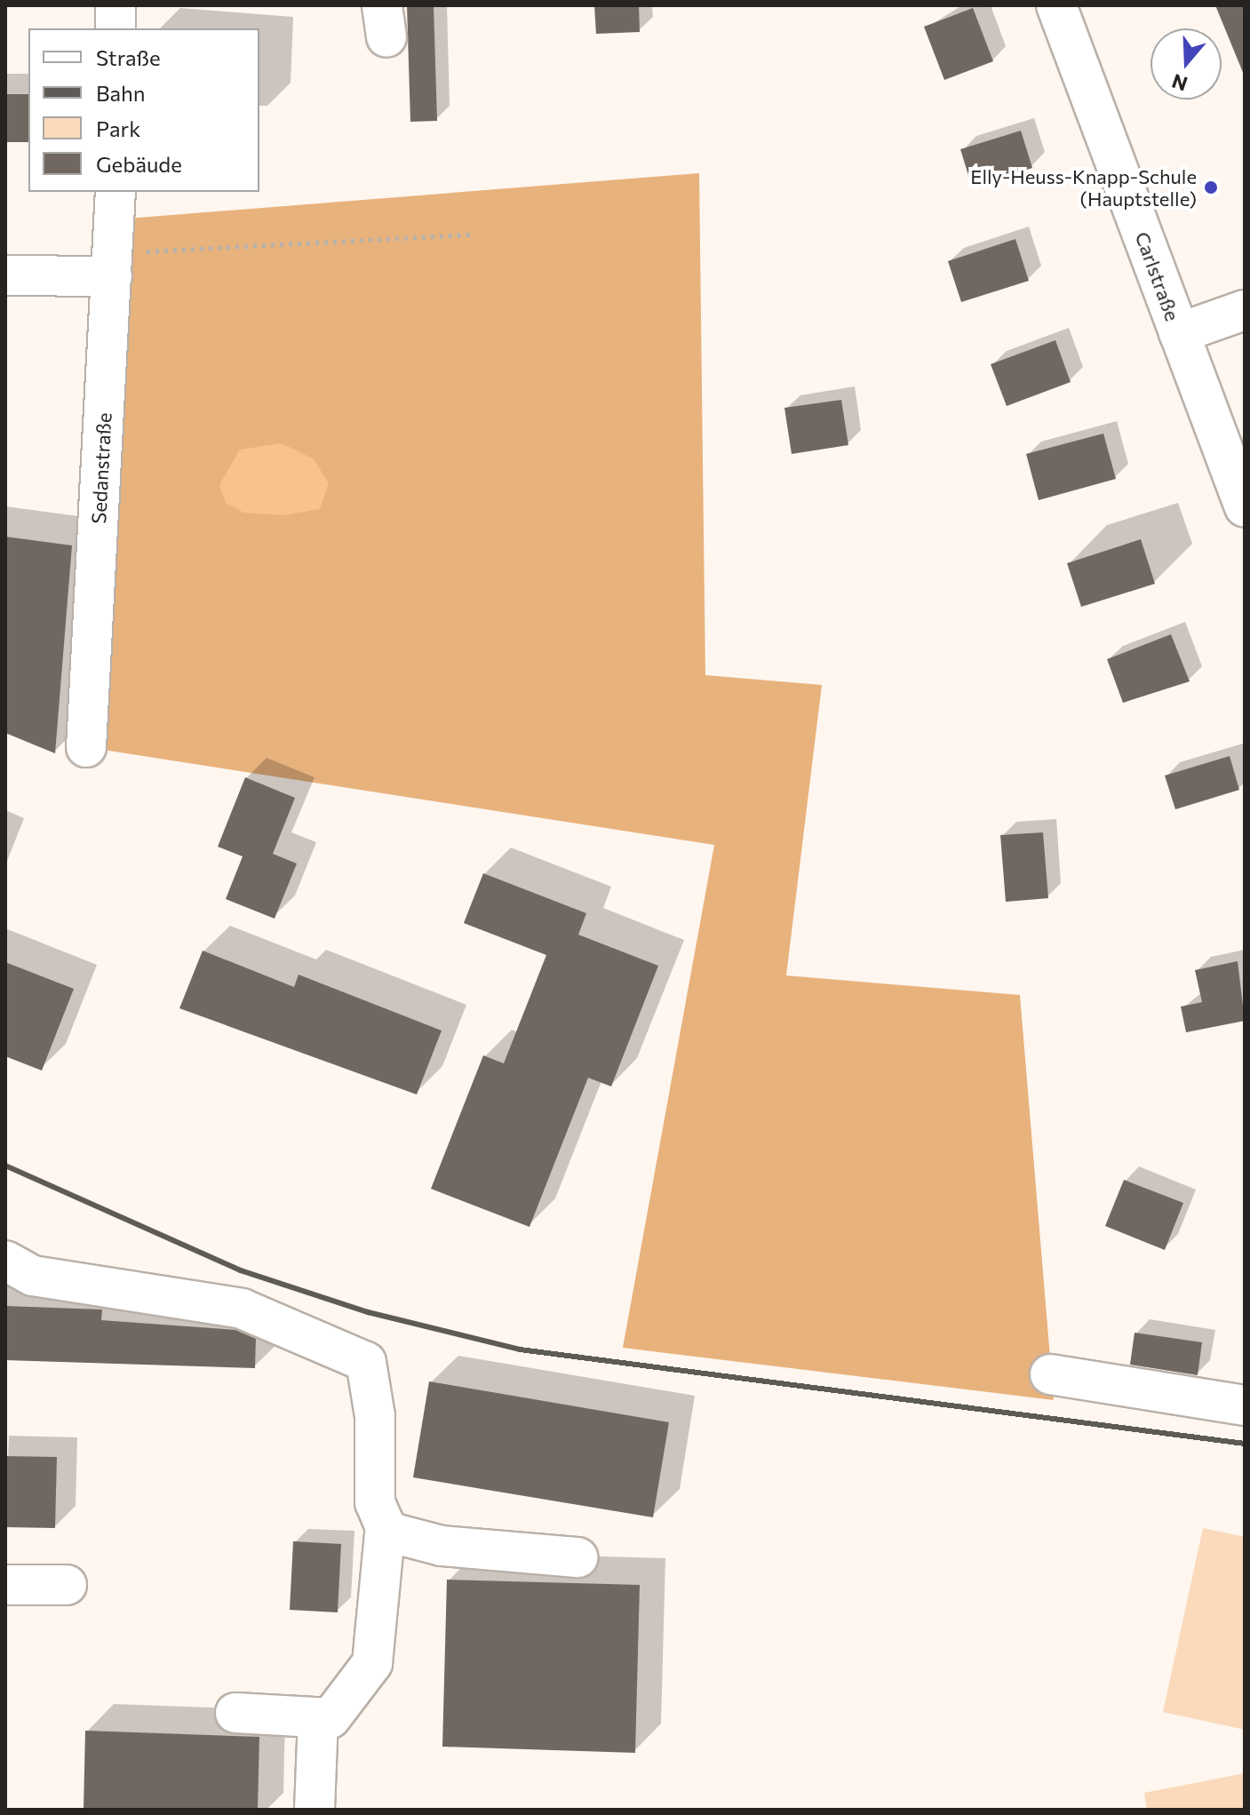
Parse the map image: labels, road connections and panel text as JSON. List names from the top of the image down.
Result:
{
  "streets": {
    "street": ["Carlstraße", "Sedanstraße"]
  },
  "places": ["Elly-Heuss-Knapp-Schule (Hauptstelle)"],
  "legend": [
    "Straße",
    "Bahn",
    "Park",
    "Gebäude"
  ],
  "north": "bottom"
}
